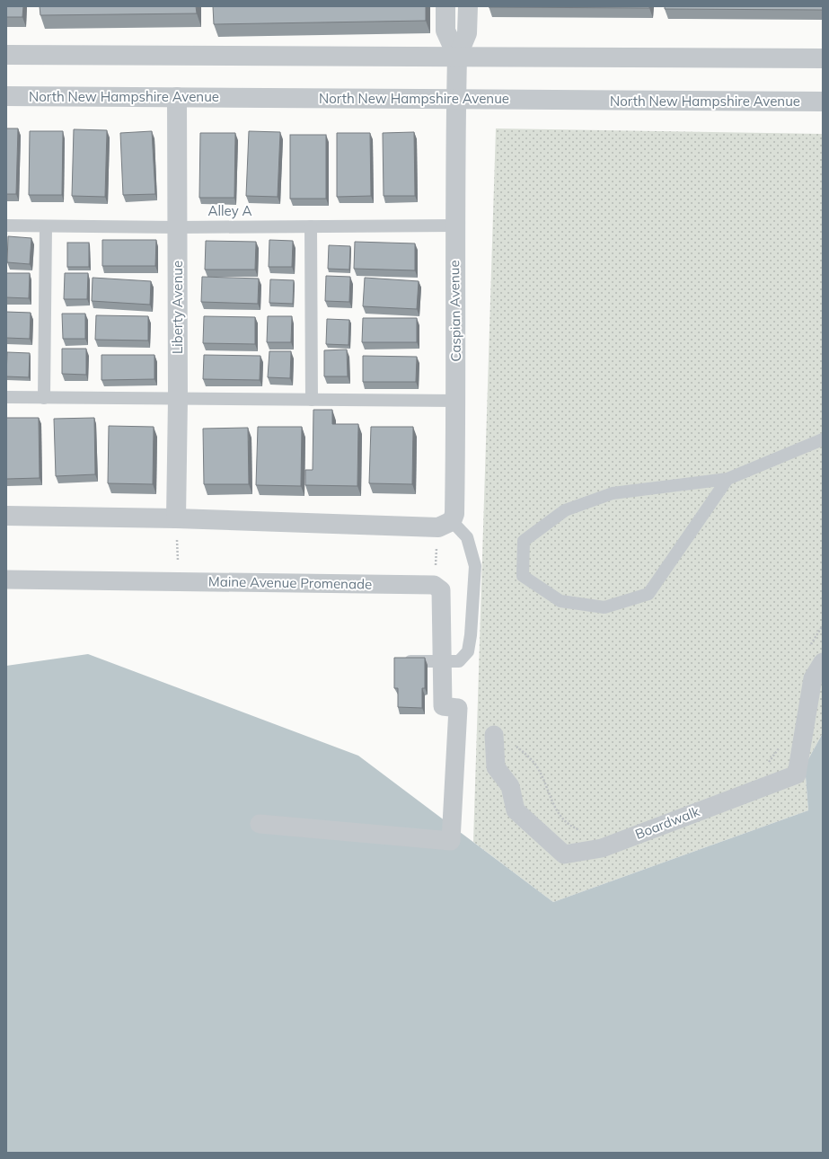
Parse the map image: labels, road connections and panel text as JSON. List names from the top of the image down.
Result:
{
  "streets": {
    "street": [
      "North New Hampshire Avenue",
      "Liberty Avenue",
      "Caspian Avenue",
      "Maine Avenue Promenade",
      "Boardwalk"
    ],
    "lane": ["Alley A"]
  },
  "crossings": [
    ["North New Hampshire Avenue", "Liberty Avenue"],
    ["North New Hampshire Avenue", "Caspian Avenue"],
    ["Alley A", "Liberty Avenue"],
    ["Alley A", "Caspian Avenue"]
  ]
}
